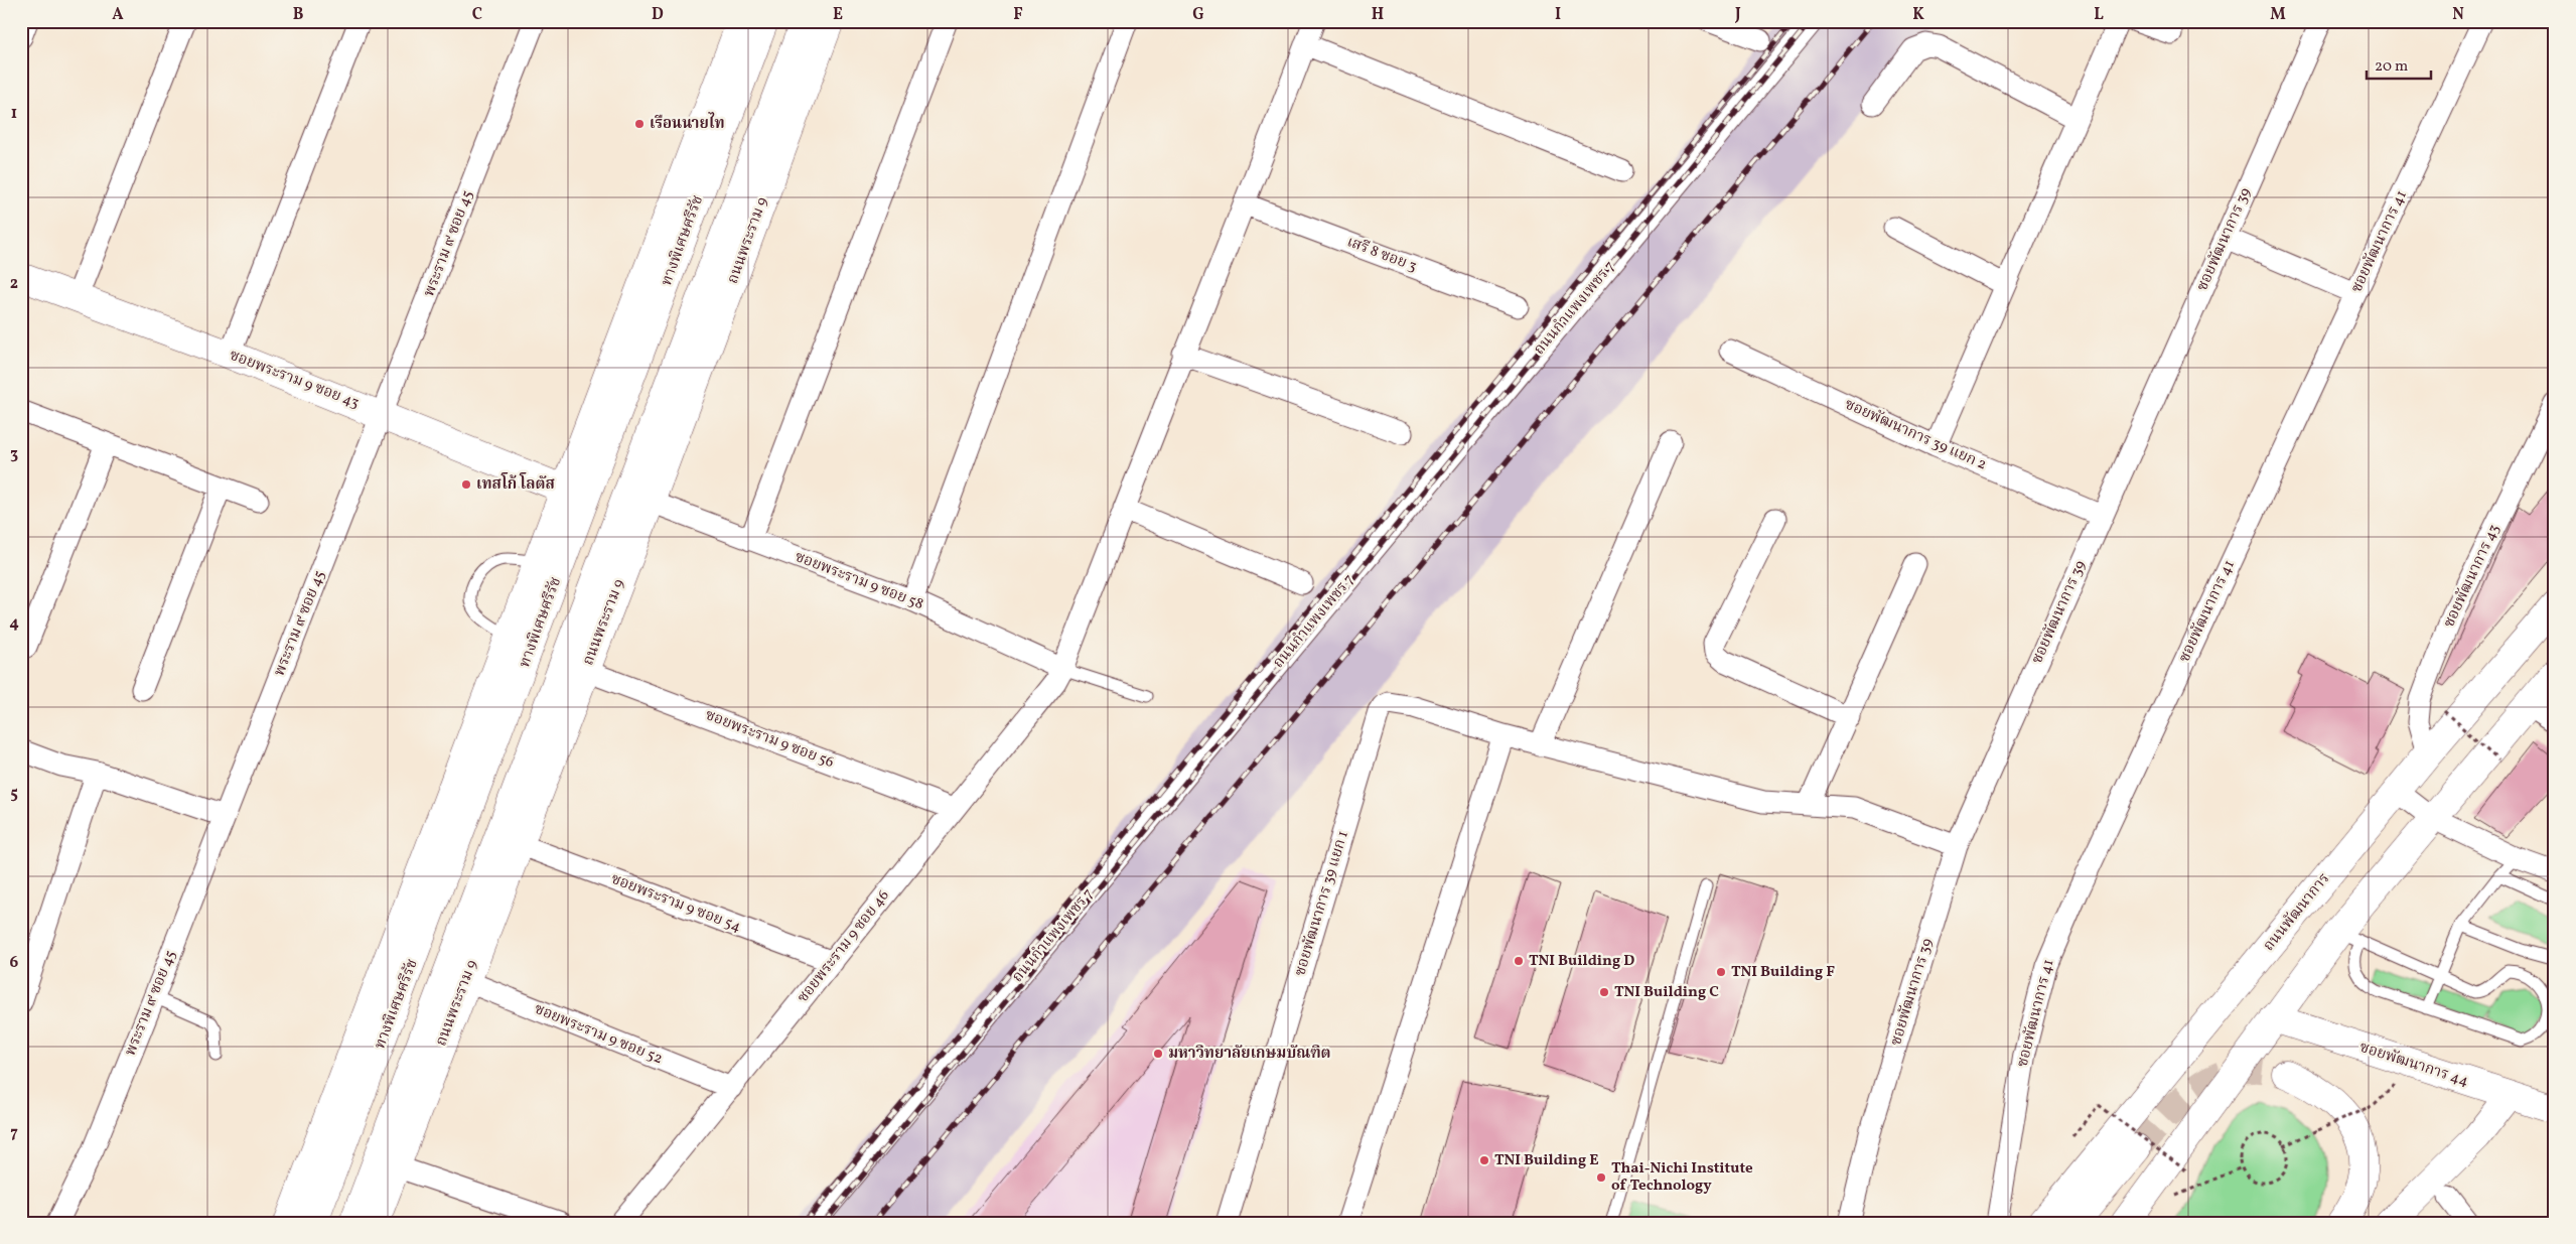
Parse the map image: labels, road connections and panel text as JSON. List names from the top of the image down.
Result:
{
  "streets": {
    "main road": [
      "ทางพิเศษศรีรัช",
      "ถนนพระราม 9",
      "ซอยพระราม 9 ซอย 43",
      "ถนนพัฒนาการ",
      "ซอยพัฒนาการ 44"
    ],
    "street": [
      "ซอยพัฒนาการ 39",
      "ซอยพัฒนาการ 41",
      "พระราม ๙ ซอย 45",
      "เสรี 8 ซอย 3",
      "ถนนกำแพงเพชร 7",
      "ซอยพัฒนาการ 39 แยก 2",
      "ซอยพัฒนาการ 43",
      "ซอยพระราม 9 ซอย 58",
      "ซอยพระราม 9 ซอย 56",
      "ซอยพระราม 9 ซอย 54",
      "ซอยพัฒนาการ 39 แยก 1",
      "ซอยพระราม 9 ซอย 46",
      "ซอยพระราม 9 ซอย 52"
    ]
  },
  "crossings": [
    ["ซอยพัฒนาการ 39", "ซอยพัฒนาการ 39 แยก 2"],
    ["ซอยพัฒนาการ 39", "ซอยพัฒนาการ 39 แยก 1"],
    ["ถนนพระราม 9", "ซอยพระราม 9 ซอย 58"],
    ["ถนนพระราม 9", "ซอยพระราม 9 ซอย 56"],
    ["ถนนพระราม 9", "ซอยพระราม 9 ซอย 54"],
    ["ถนนพระราม 9", "ซอยพระราม 9 ซอย 52"],
    ["พระราม ๙ ซอย 45", "ซอยพระราม 9 ซอย 43"],
    ["เสรี 8 ซอย 3", "ซอยพระราม 9 ซอย 46"],
    ["ซอยพัฒนาการ 43", "ถนนพัฒนาการ"],
    ["ซอยพระราม 9 ซอย 58", "ซอยพระราม 9 ซอย 46"],
    ["ซอยพระราม 9 ซอย 56", "ซอยพระราม 9 ซอย 46"],
    ["ซอยพระราม 9 ซอย 54", "ซอยพระราม 9 ซอย 46"],
    ["ซอยพระราม 9 ซอย 46", "ซอยพระราม 9 ซอย 52"]
  ],
  "places": [
    "เรือนนายไท",
    "เทสโก้ โลตัส",
    "TNI Building D",
    "TNI Building F",
    "TNI Building C",
    "มหาวิทยาลัยเกษมบัณฑิต",
    "TNI Building E",
    "Thai-Nichi Institute of Technology"
  ],
  "scale_bar": "20 m",
  "grid": {
    "columns": [
      "A",
      "B",
      "C",
      "D",
      "E",
      "F",
      "G",
      "H",
      "I",
      "J",
      "K",
      "L",
      "M",
      "N"
    ],
    "rows": [
      "1",
      "2",
      "3",
      "4",
      "5",
      "6",
      "7"
    ]
  }
}
